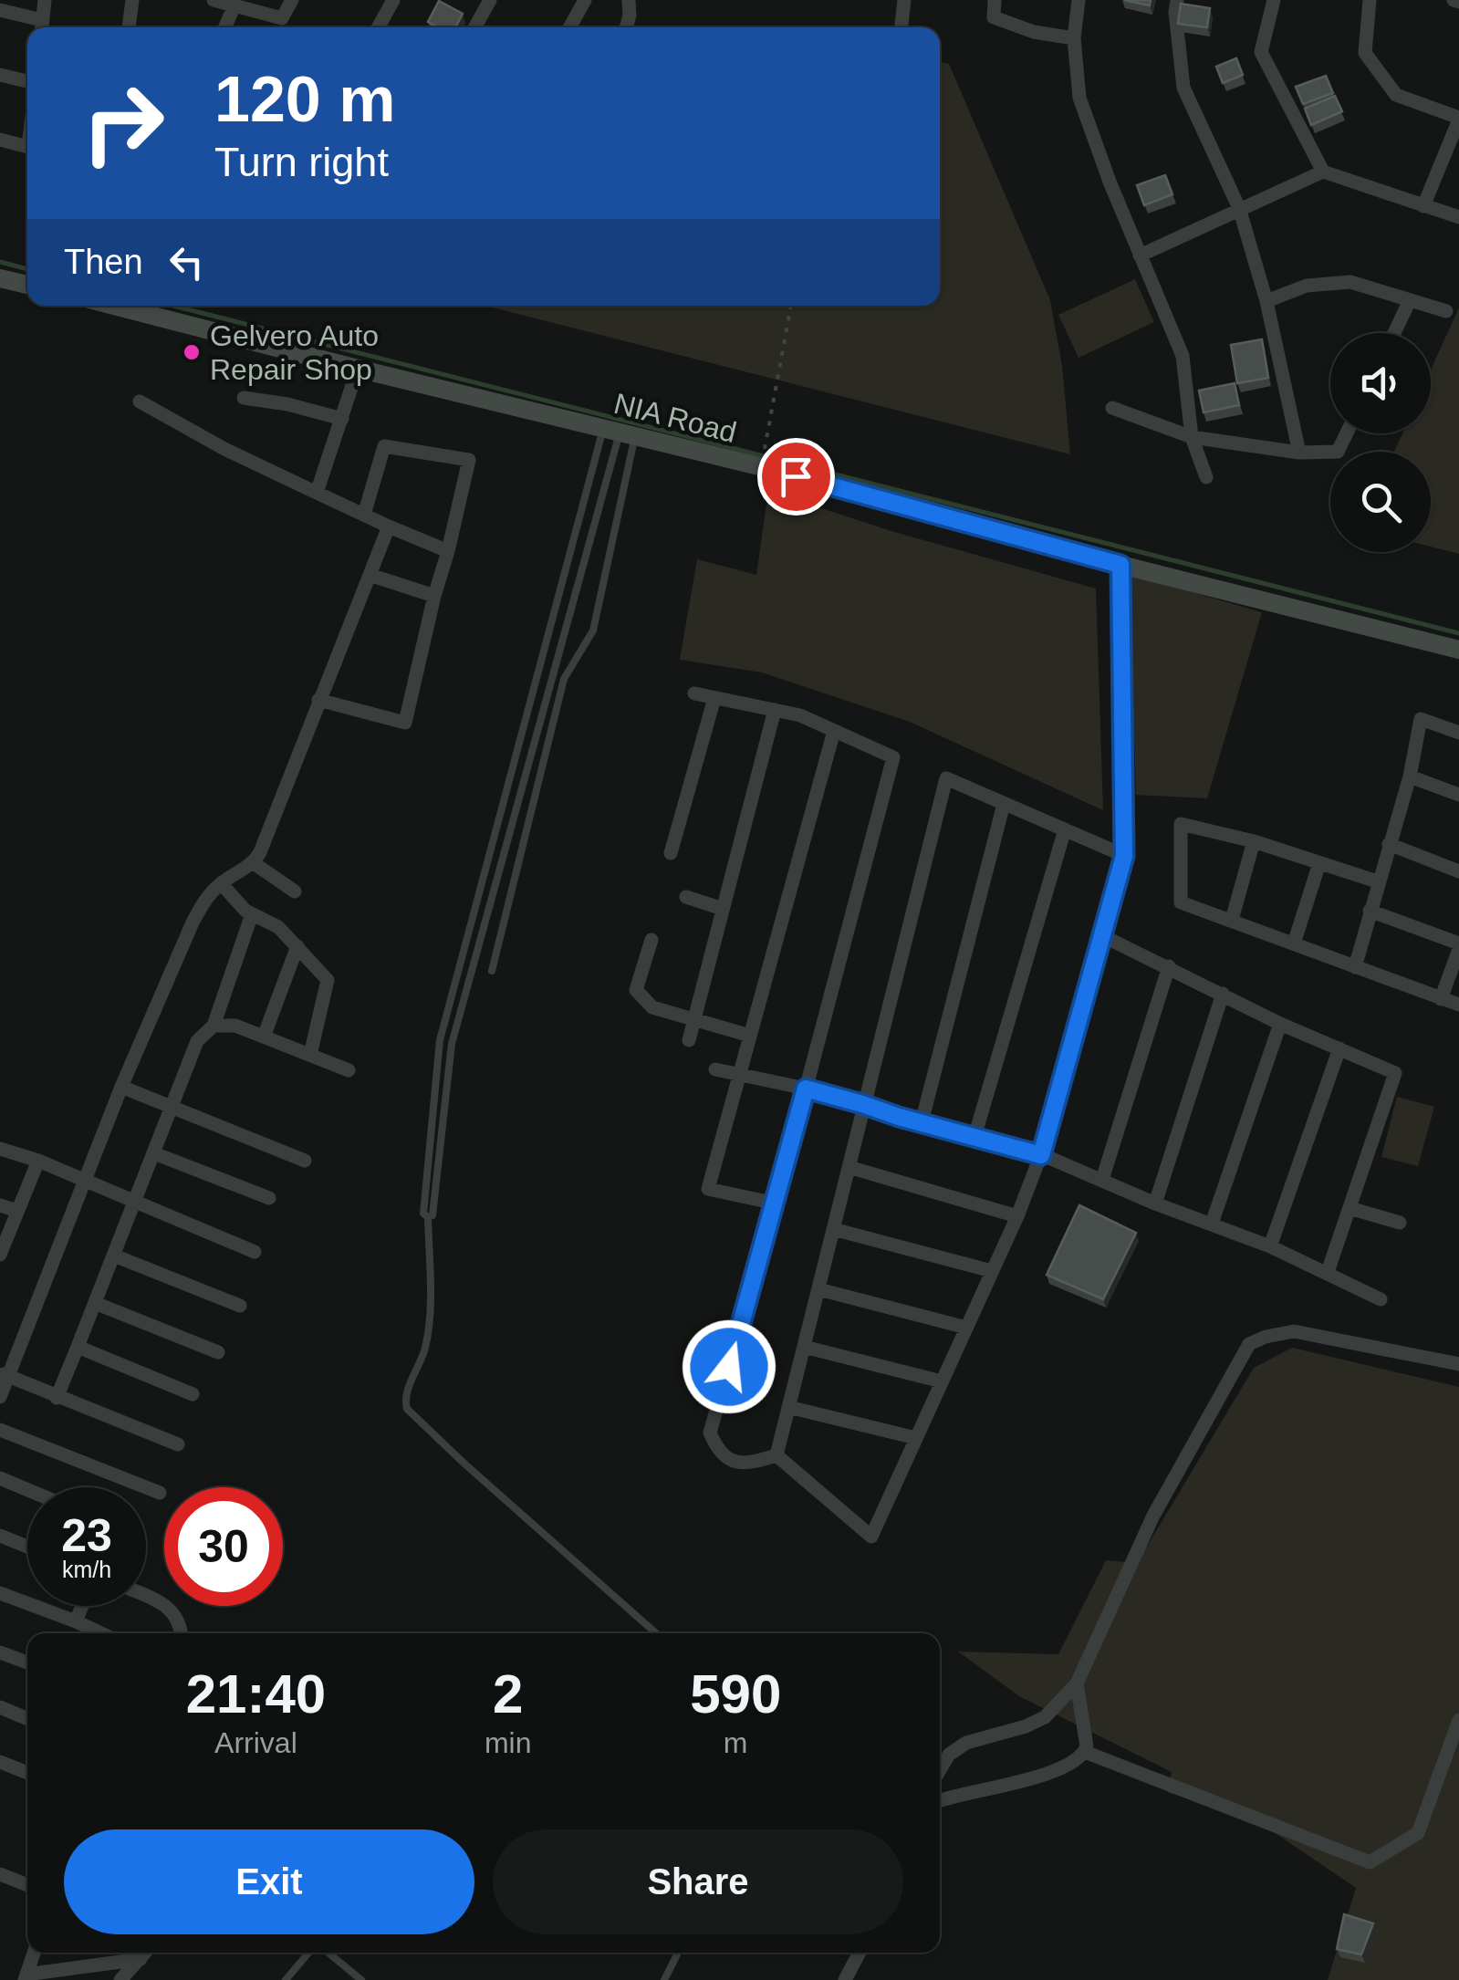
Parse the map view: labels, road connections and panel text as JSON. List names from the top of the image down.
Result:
{
  "streets": {
    "street": ["NIA Road"]
  },
  "places": ["Gelvero Auto Repair Shop"],
  "page": {
    "turn": ["120 m", "Turn right"],
    "then": "Then",
    "speed": "23 km/h",
    "limit": "30",
    "eta": [
      "21:40",
      "Arrival",
      "2",
      "min",
      "590",
      "m"
    ],
    "buttons": ["Exit", "Share"]
  }
}
